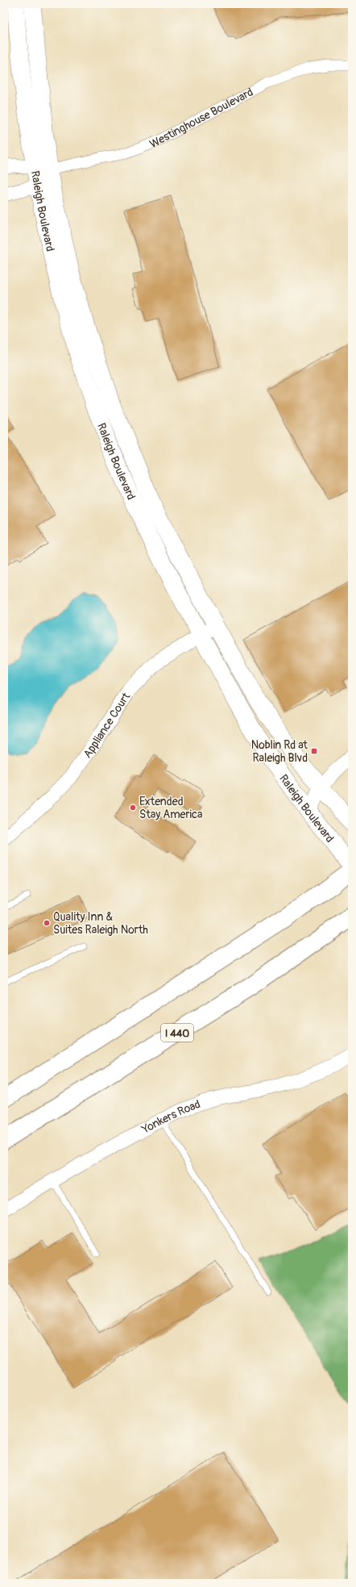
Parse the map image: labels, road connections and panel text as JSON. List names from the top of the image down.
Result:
{
  "streets": {
    "highway": ["I 440"],
    "main road": ["Raleigh Boulevard"],
    "street": ["Westinghouse Boulevard", "Appliance Court", "Yonkers Road"]
  },
  "crossings": [
    ["Westinghouse Boulevard", "Raleigh Boulevard"],
    ["Raleigh Boulevard", "Appliance Court"]
  ],
  "places": {
    "transit": ["Noblin Rd at Raleigh Blvd"],
    "other": ["Extended Stay America", "Quality Inn & Suites Raleigh North"]
  }
}
